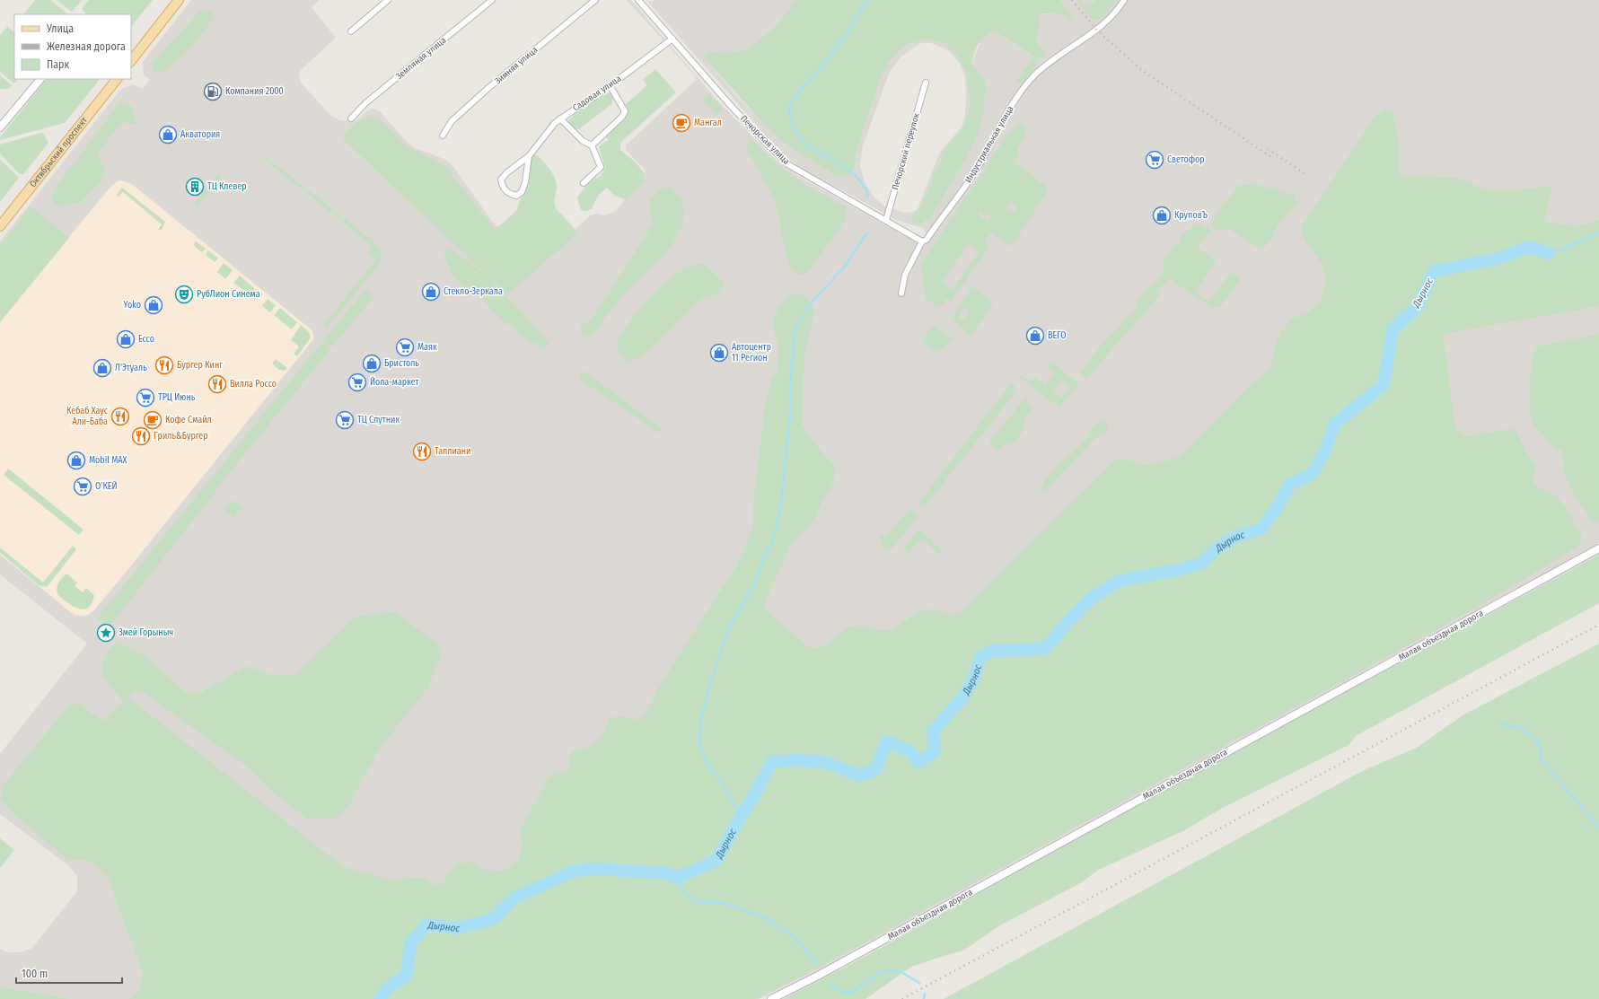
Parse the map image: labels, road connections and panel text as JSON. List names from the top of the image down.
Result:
{
  "streets": {
    "main road": ["Октябрьский проспект"],
    "street": [
      "Земляная улица",
      "Зимняя улица",
      "Садовая улица",
      "Печорская улица",
      "Индустриальная улица",
      "Печорский переулок",
      "Малая объездная дорога"
    ]
  },
  "crossings": [
    ["Садовая улица", "Печорская улица"],
    ["Печорская улица", "Индустриальная улица"],
    ["Печорская улица", "Печорский переулок"]
  ],
  "water": ["Дырнос"],
  "places": {
    "fuel station": ["Компания 2000"],
    "cafe": ["Мангал", "Кофе Смайл"],
    "shop": [
      "Акватория",
      "КруповЪ",
      "Стекло-Зеркала",
      "Yoko",
      "ВЕГО",
      "Ecco",
      "Автоцентр 11 Регион",
      "Бристоль",
      "Л'Этуаль",
      "Mobil MAX"
    ],
    "supermarket": [
      "Светофор",
      "Маяк",
      "Йола-маркет",
      "ТРЦ Июнь",
      "ТЦ Спутник",
      "О’КЕЙ"
    ],
    "building": ["ТЦ Клевер"],
    "theatre": ["РубЛион Синема"],
    "restaurant": [
      "Бургер Кинг",
      "Вилла Россо",
      "Кебаб Хаус Али-Баба",
      "Гриль&Бургер",
      "Таплиани"
    ],
    "place": ["Змей Горыныч"]
  },
  "legend": ["Улица", "Железная дорога", "Парк"],
  "scale_bar": "100 m"
}
